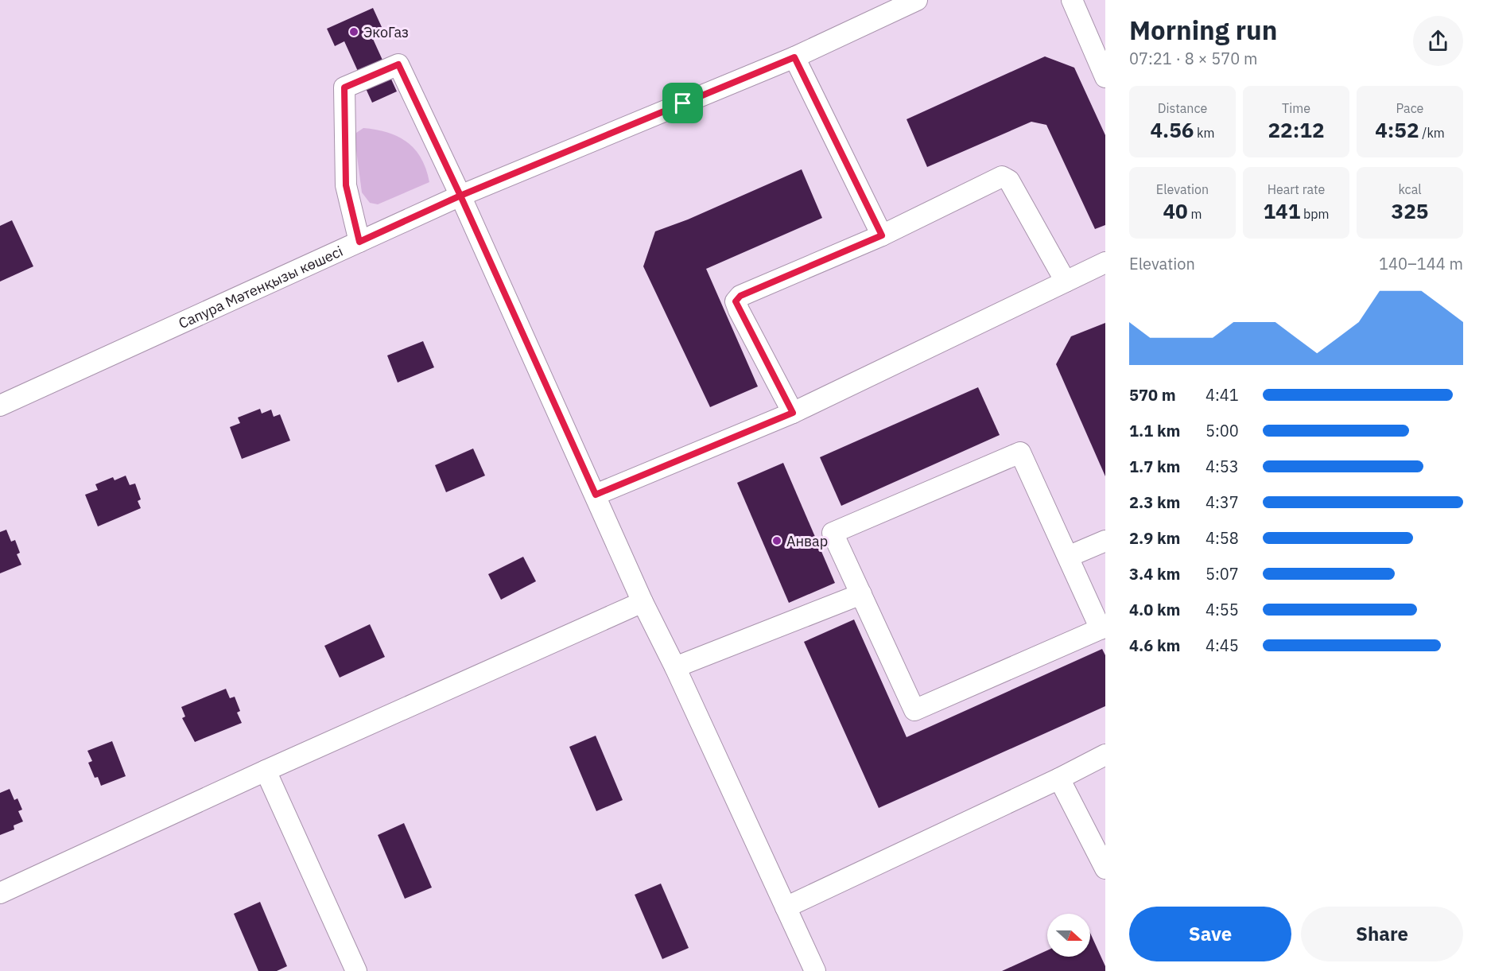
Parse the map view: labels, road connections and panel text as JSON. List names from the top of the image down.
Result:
{
  "streets": {
    "street": ["Сапура Мәтенқызы көшесі"]
  },
  "places": ["ЭкоГаз", "Анвар"],
  "north": "right",
  "page": {
    "heading": ["Morning run", "07:21 · 8 × 570 m"],
    "stats": [
      ["Distance", "4.56 km"],
      ["Time", "22:12"],
      ["Pace", "4:52 /km"],
      ["Elevation", "40 m"],
      ["Heart rate", "141 bpm"],
      ["kcal", "325"]
    ],
    "chart": ["Elevation", "140–144 m"],
    "list": [
      {
        "name": "570 m",
        "note": "4:41"
      },
      {
        "name": "1.1 km",
        "note": "5:00"
      },
      {
        "name": "1.7 km",
        "note": "4:53"
      },
      {
        "name": "2.3 km",
        "note": "4:37"
      },
      {
        "name": "2.9 km",
        "note": "4:58"
      },
      {
        "name": "3.4 km",
        "note": "5:07"
      },
      {
        "name": "4.0 km",
        "note": "4:55"
      },
      {
        "name": "4.6 km",
        "note": "4:45"
      }
    ],
    "buttons": ["Save", "Share"]
  }
}
